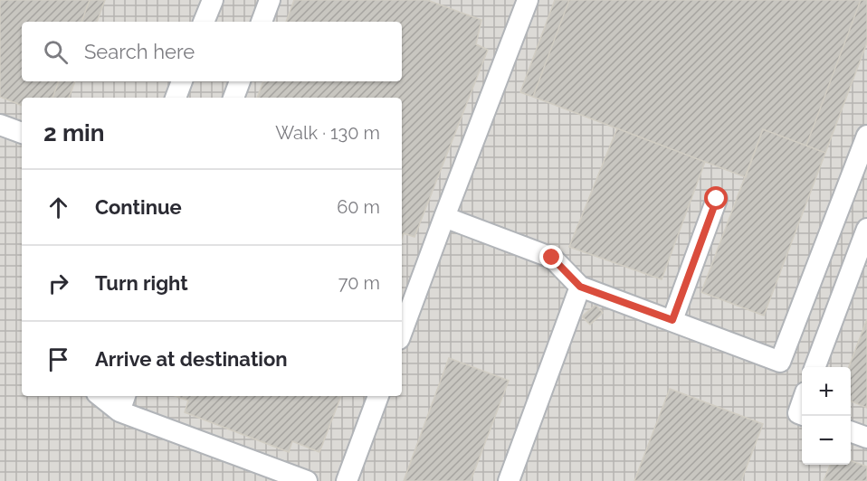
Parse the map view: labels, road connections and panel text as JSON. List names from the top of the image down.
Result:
{
  "page": {
    "search": "Search here",
    "heading": ["2 min", "Walk · 130 m"],
    "list": [
      ["Continue", "60 m"],
      ["Turn right", "70 m"],
      "Arrive at destination"
    ],
    "map_buttons": ["+", "−"]
  }
}
